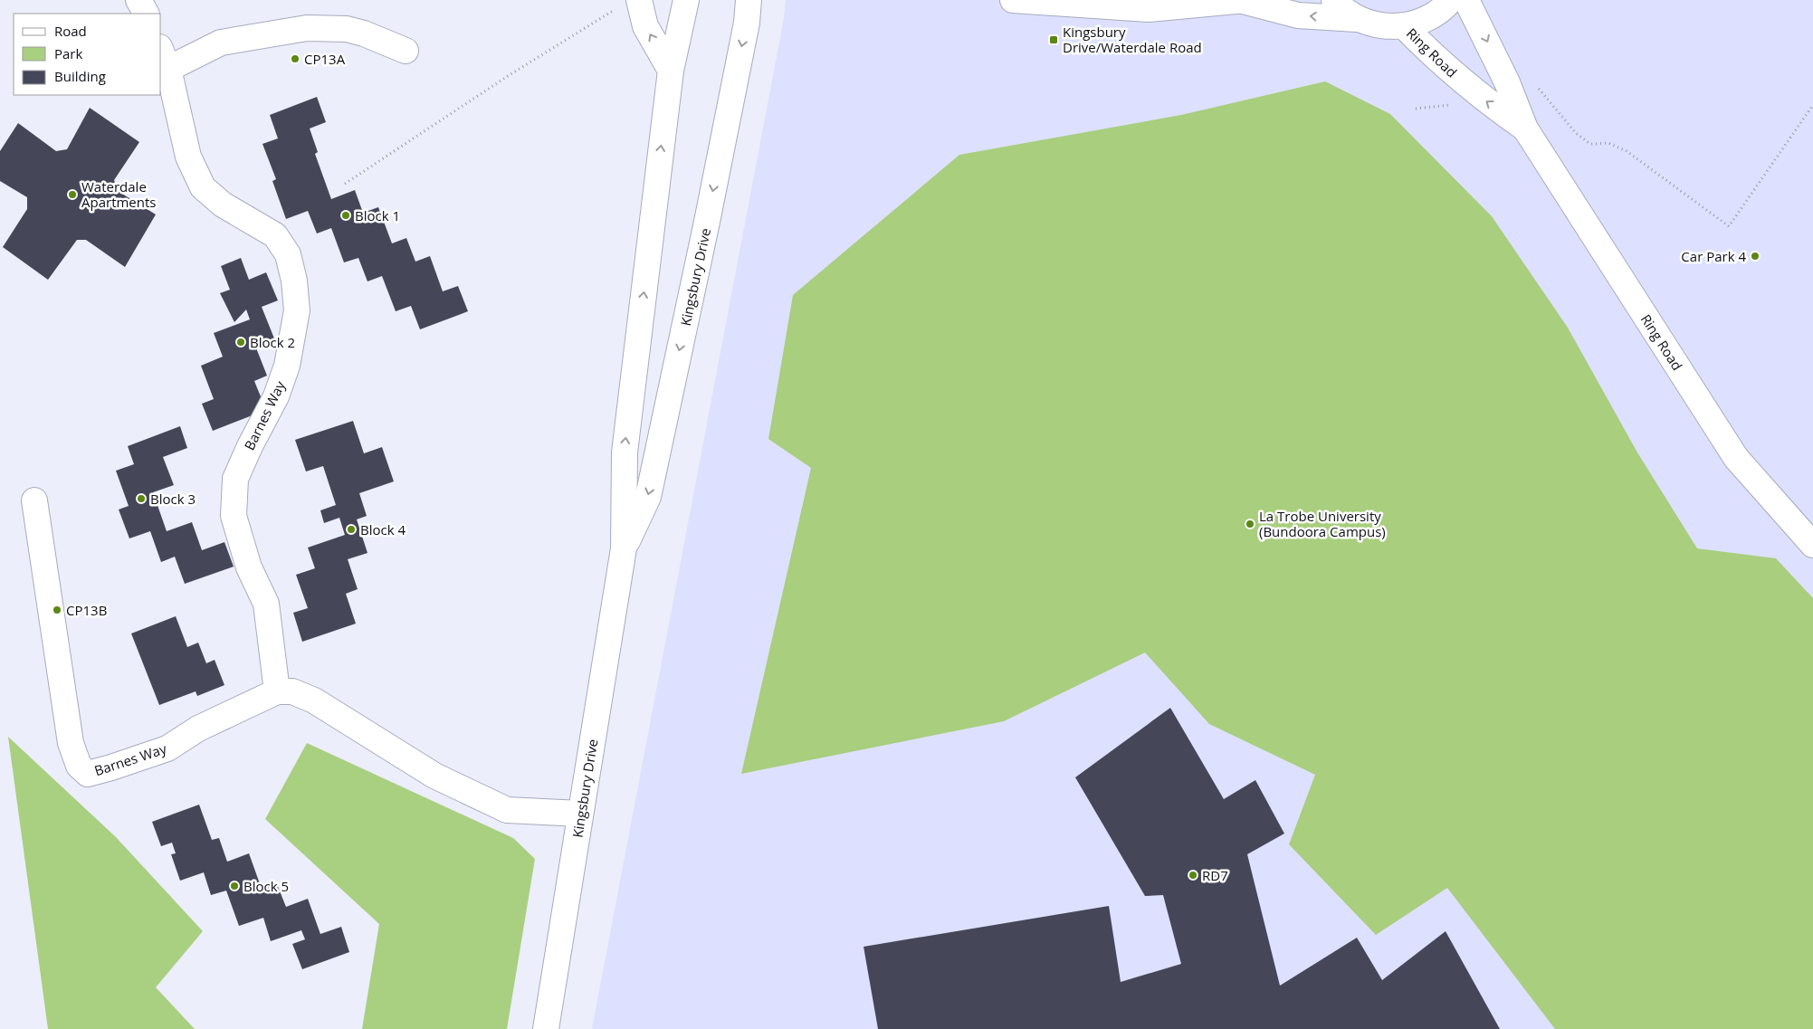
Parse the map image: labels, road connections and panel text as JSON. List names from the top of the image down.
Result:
{
  "streets": {
    "main road": ["Ring Road", "Kingsbury Drive", "Barnes Way"]
  },
  "places": {
    "transit": ["Kingsbury Drive/Waterdale Road"],
    "other": [
      "CP13A",
      "Waterdale Apartments",
      "Block 1",
      "Car Park 4",
      "Block 2",
      "Block 3",
      "La Trobe University (Bundoora Campus)",
      "Block 4",
      "CP13B",
      "RD7",
      "Block 5"
    ]
  },
  "legend": ["Road", "Park", "Building"]
}
